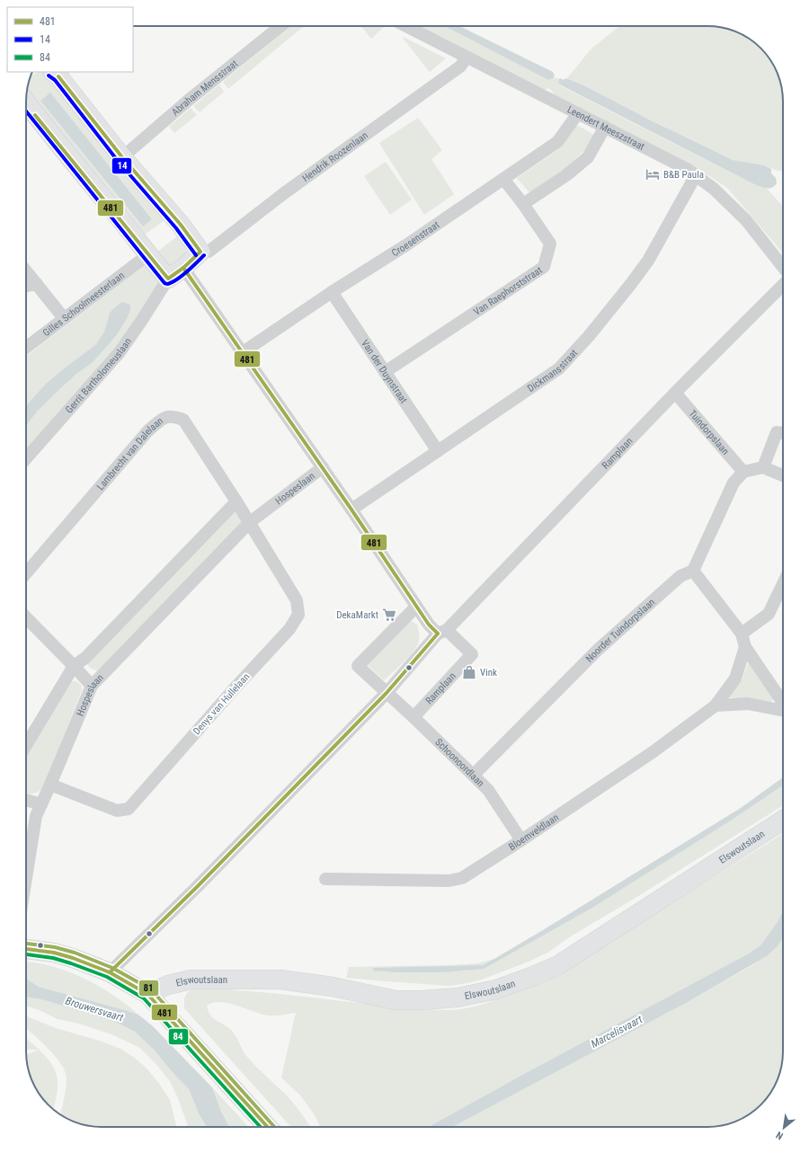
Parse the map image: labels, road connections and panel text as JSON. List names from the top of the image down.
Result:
{
  "streets": {
    "street": [
      "Abraham Mensstraat",
      "Leendert Meeszstraat",
      "Hendrik Roozenlaan",
      "Croesenstraat",
      "Van Raephorststraat",
      "Gilles Schoolmeesterlaan",
      "Dickmansstraat",
      "Van der Duynstraat",
      "Gerrit Bartholomeuslaan",
      "Tuindorpslaan",
      "Ramplaan",
      "Lambrecht van Dalelaan",
      "Hospeslaan",
      "Noorder Tuindorpslaan",
      "Denys van Hullelaan",
      "Schoonoordlaan",
      "Bloemveldlaan",
      "Elswoutslaan"
    ]
  },
  "crossings": [
    ["Leendert Meeszstraat", "Hendrik Roozenlaan"],
    ["Leendert Meeszstraat", "Croesenstraat"],
    ["Leendert Meeszstraat", "Dickmansstraat"],
    ["Croesenstraat", "Van Raephorststraat"],
    ["Croesenstraat", "Van der Duynstraat"],
    ["Van Raephorststraat", "Van der Duynstraat"],
    ["Dickmansstraat", "Van der Duynstraat"],
    ["Tuindorpslaan", "Ramplaan"],
    ["Ramplaan", "Schoonoordlaan"],
    ["Hospeslaan", "Denys van Hullelaan"],
    ["Noorder Tuindorpslaan", "Schoonoordlaan"],
    ["Schoonoordlaan", "Bloemveldlaan"]
  ],
  "water": ["Brouwersvaart", "Marcelisvaart"],
  "places": {
    "hotel": ["B&B Paula"],
    "supermarket": ["DekaMarkt"],
    "shop": ["Vink"]
  },
  "lines": [
    "transit line 14",
    "transit line 481",
    "transit line 81",
    "transit line 84"
  ],
  "legend": ["481", "14", "84"],
  "north": "bottom left"
}
